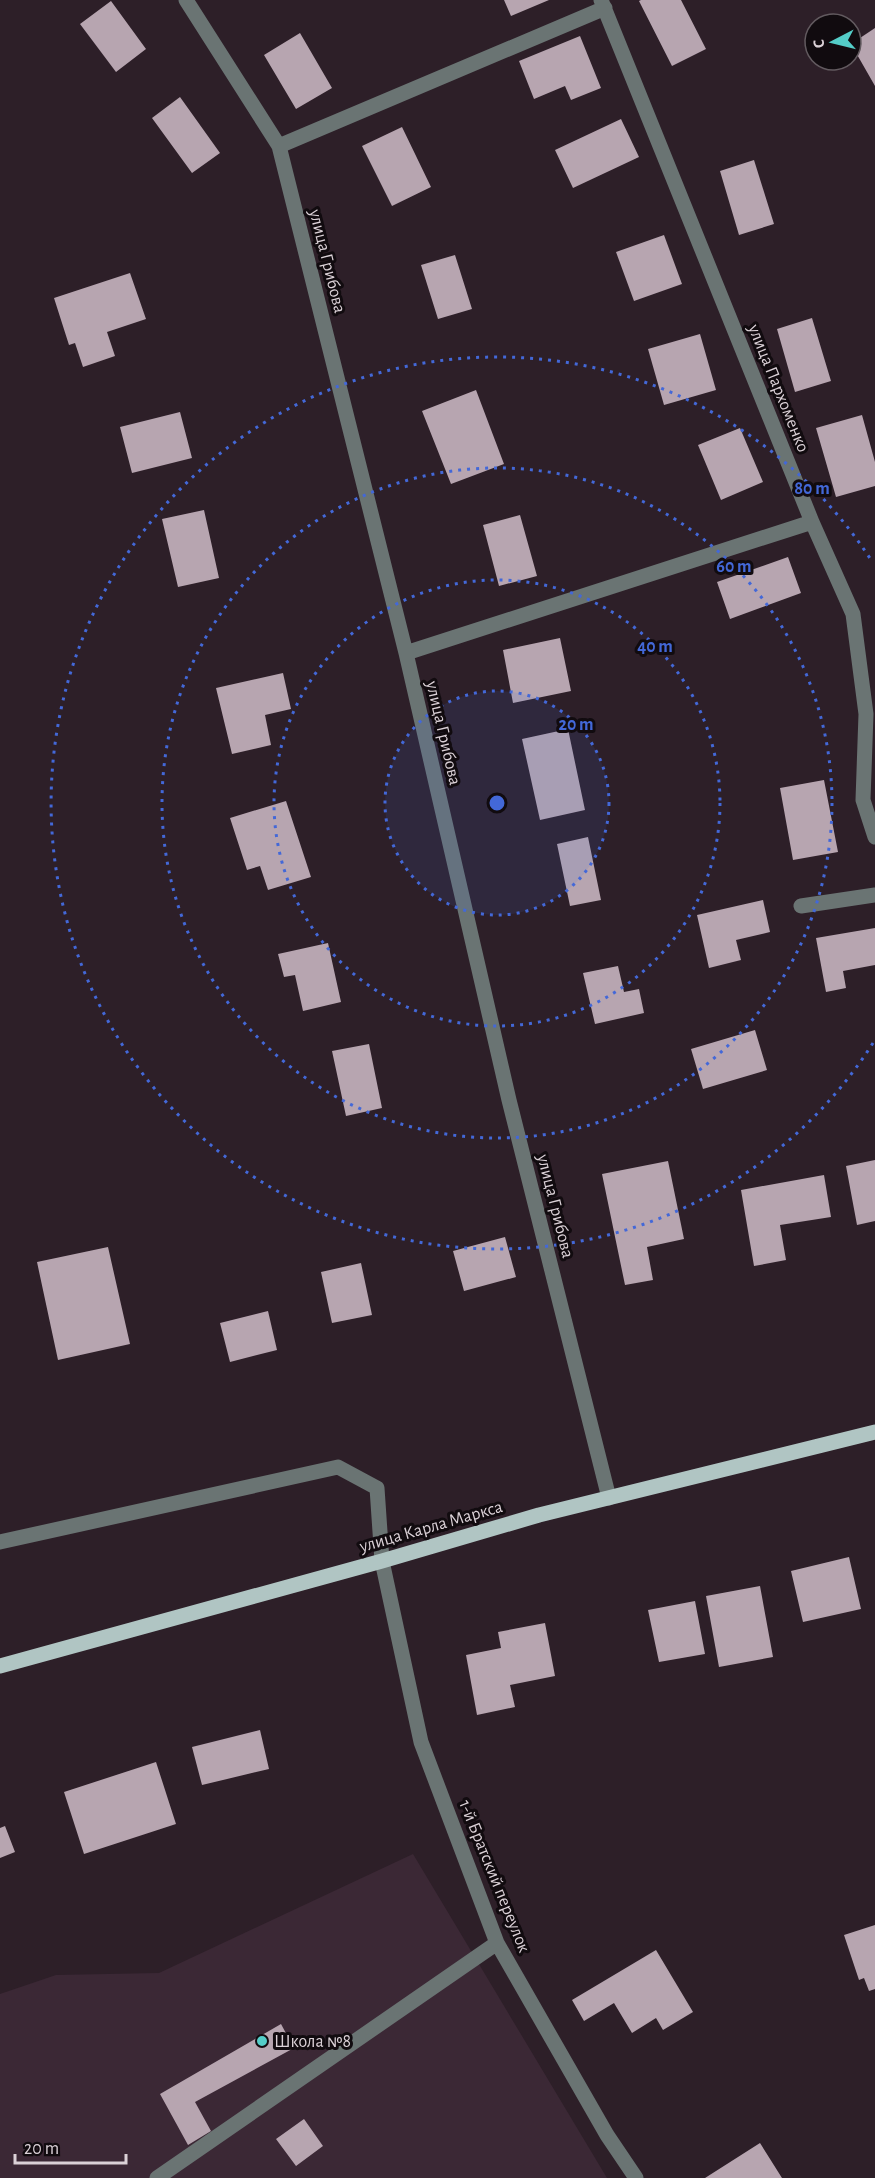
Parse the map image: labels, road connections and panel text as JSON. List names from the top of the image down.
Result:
{
  "streets": {
    "main road": ["улица Карла Маркса"],
    "street": ["улица Грибова", "улица Пархоменко", "1-й Братский переулок"]
  },
  "crossings": [
    ["улица Грибова", "улица Карла Маркса"],
    ["улица Карла Маркса", "1-й Братский переулок"]
  ],
  "places": ["Школа №8"],
  "scale_bar": "20 m",
  "north": "left",
  "rings": [
    "80 m",
    "60 m",
    "40 m",
    "20 m"
  ]
}
